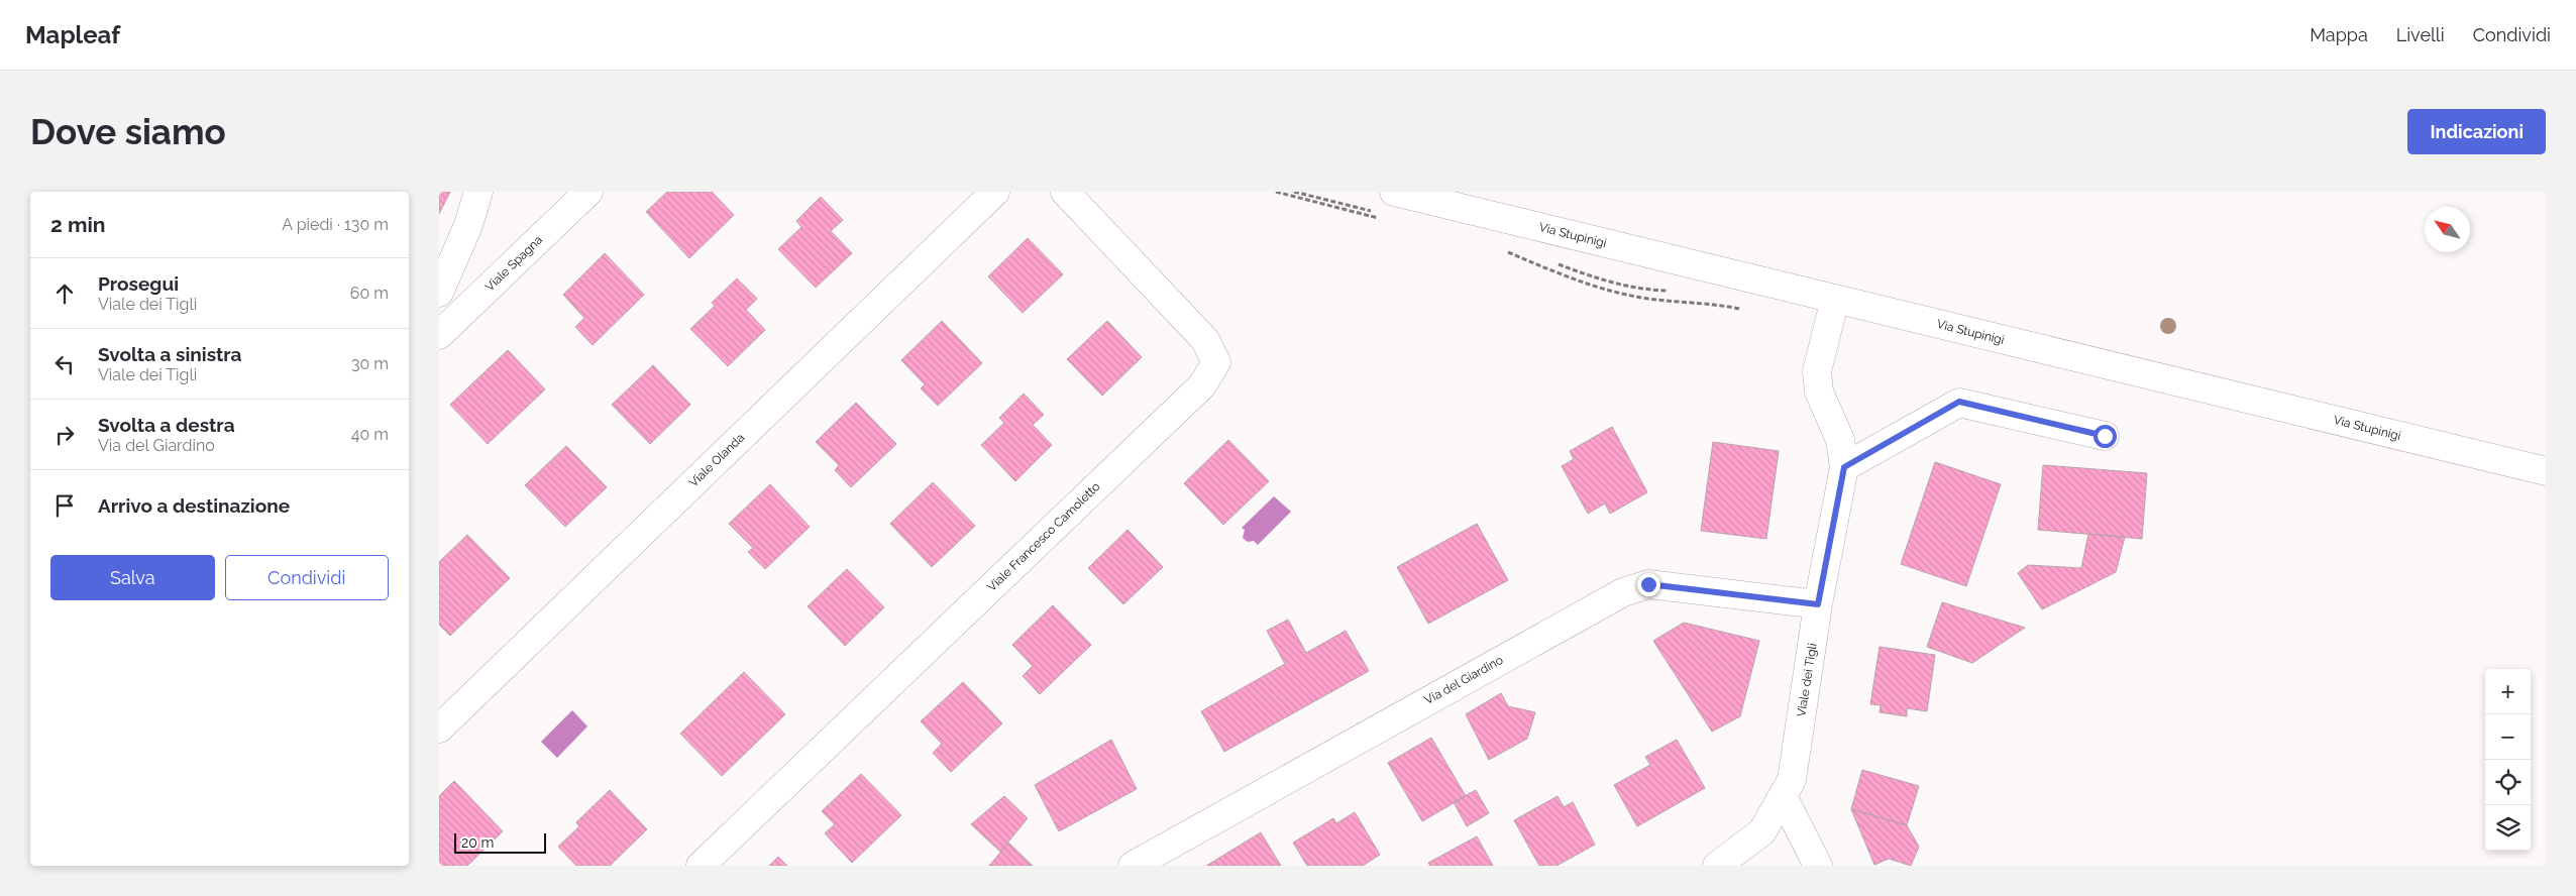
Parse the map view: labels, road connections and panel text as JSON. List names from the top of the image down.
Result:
{
  "streets": {
    "street": [
      "Via Stupinigi",
      "Viale Spagna",
      "Viale Olanda",
      "Viale Francesco Camoletto",
      "Via del Giardino",
      "Viale dei Tigli"
    ]
  },
  "crossings": [
    ["Via Stupinigi", "Viale dei Tigli"],
    ["Via del Giardino", "Viale dei Tigli"]
  ],
  "scale_bar": "20 m",
  "north": "top left",
  "page": {
    "header": "Mapleaf",
    "nav": ["Mappa", "Livelli", "Condividi"],
    "buttons": [
      "Indicazioni",
      ["Salva", "Condividi"]
    ],
    "title": "Dove siamo",
    "heading": ["2 min", "A piedi · 130 m"],
    "list": [
      ["Prosegui", "Viale dei Tigli", "60 m"],
      ["Svolta a sinistra", "Viale dei Tigli", "30 m"],
      ["Svolta a destra", "Via del Giardino", "40 m"],
      "Arrivo a destinazione"
    ],
    "map_buttons": ["+", "−"],
    "scale": "20 m"
  }
}
